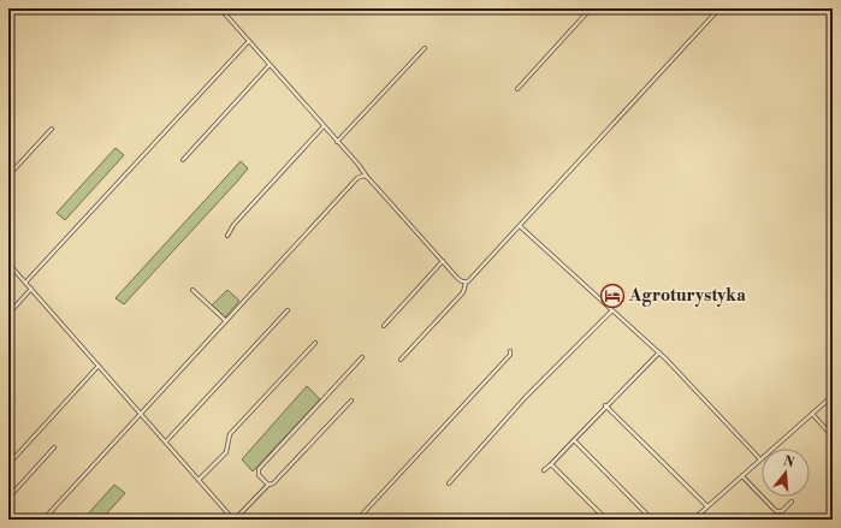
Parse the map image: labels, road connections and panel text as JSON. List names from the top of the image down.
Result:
{
  "places": {
    "hotel": ["Agroturystyka"]
  },
  "north": "top"
}
